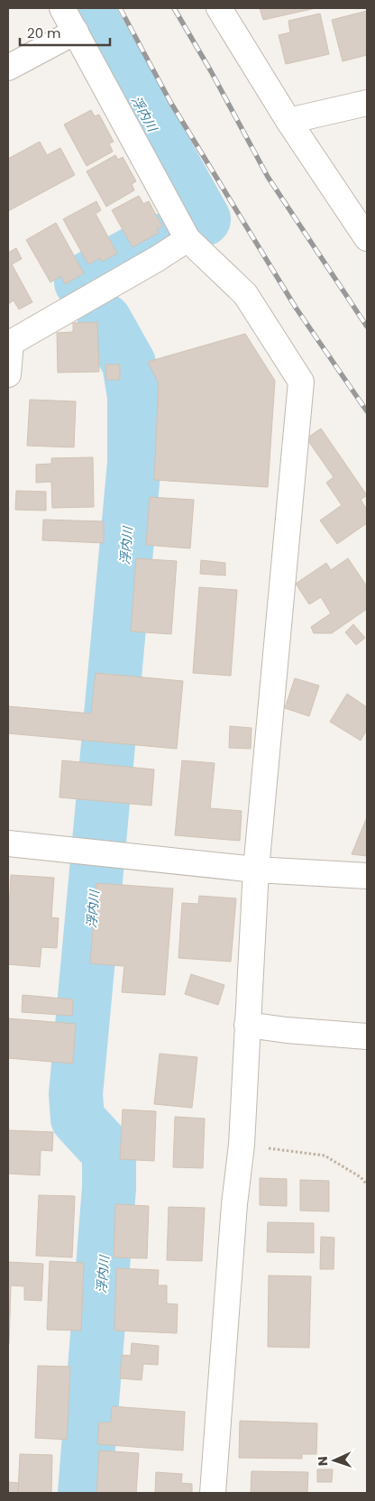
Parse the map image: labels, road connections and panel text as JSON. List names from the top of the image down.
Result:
{
  "water": ["浮内川"],
  "scale_bar": "20 m",
  "north": "left"
}
